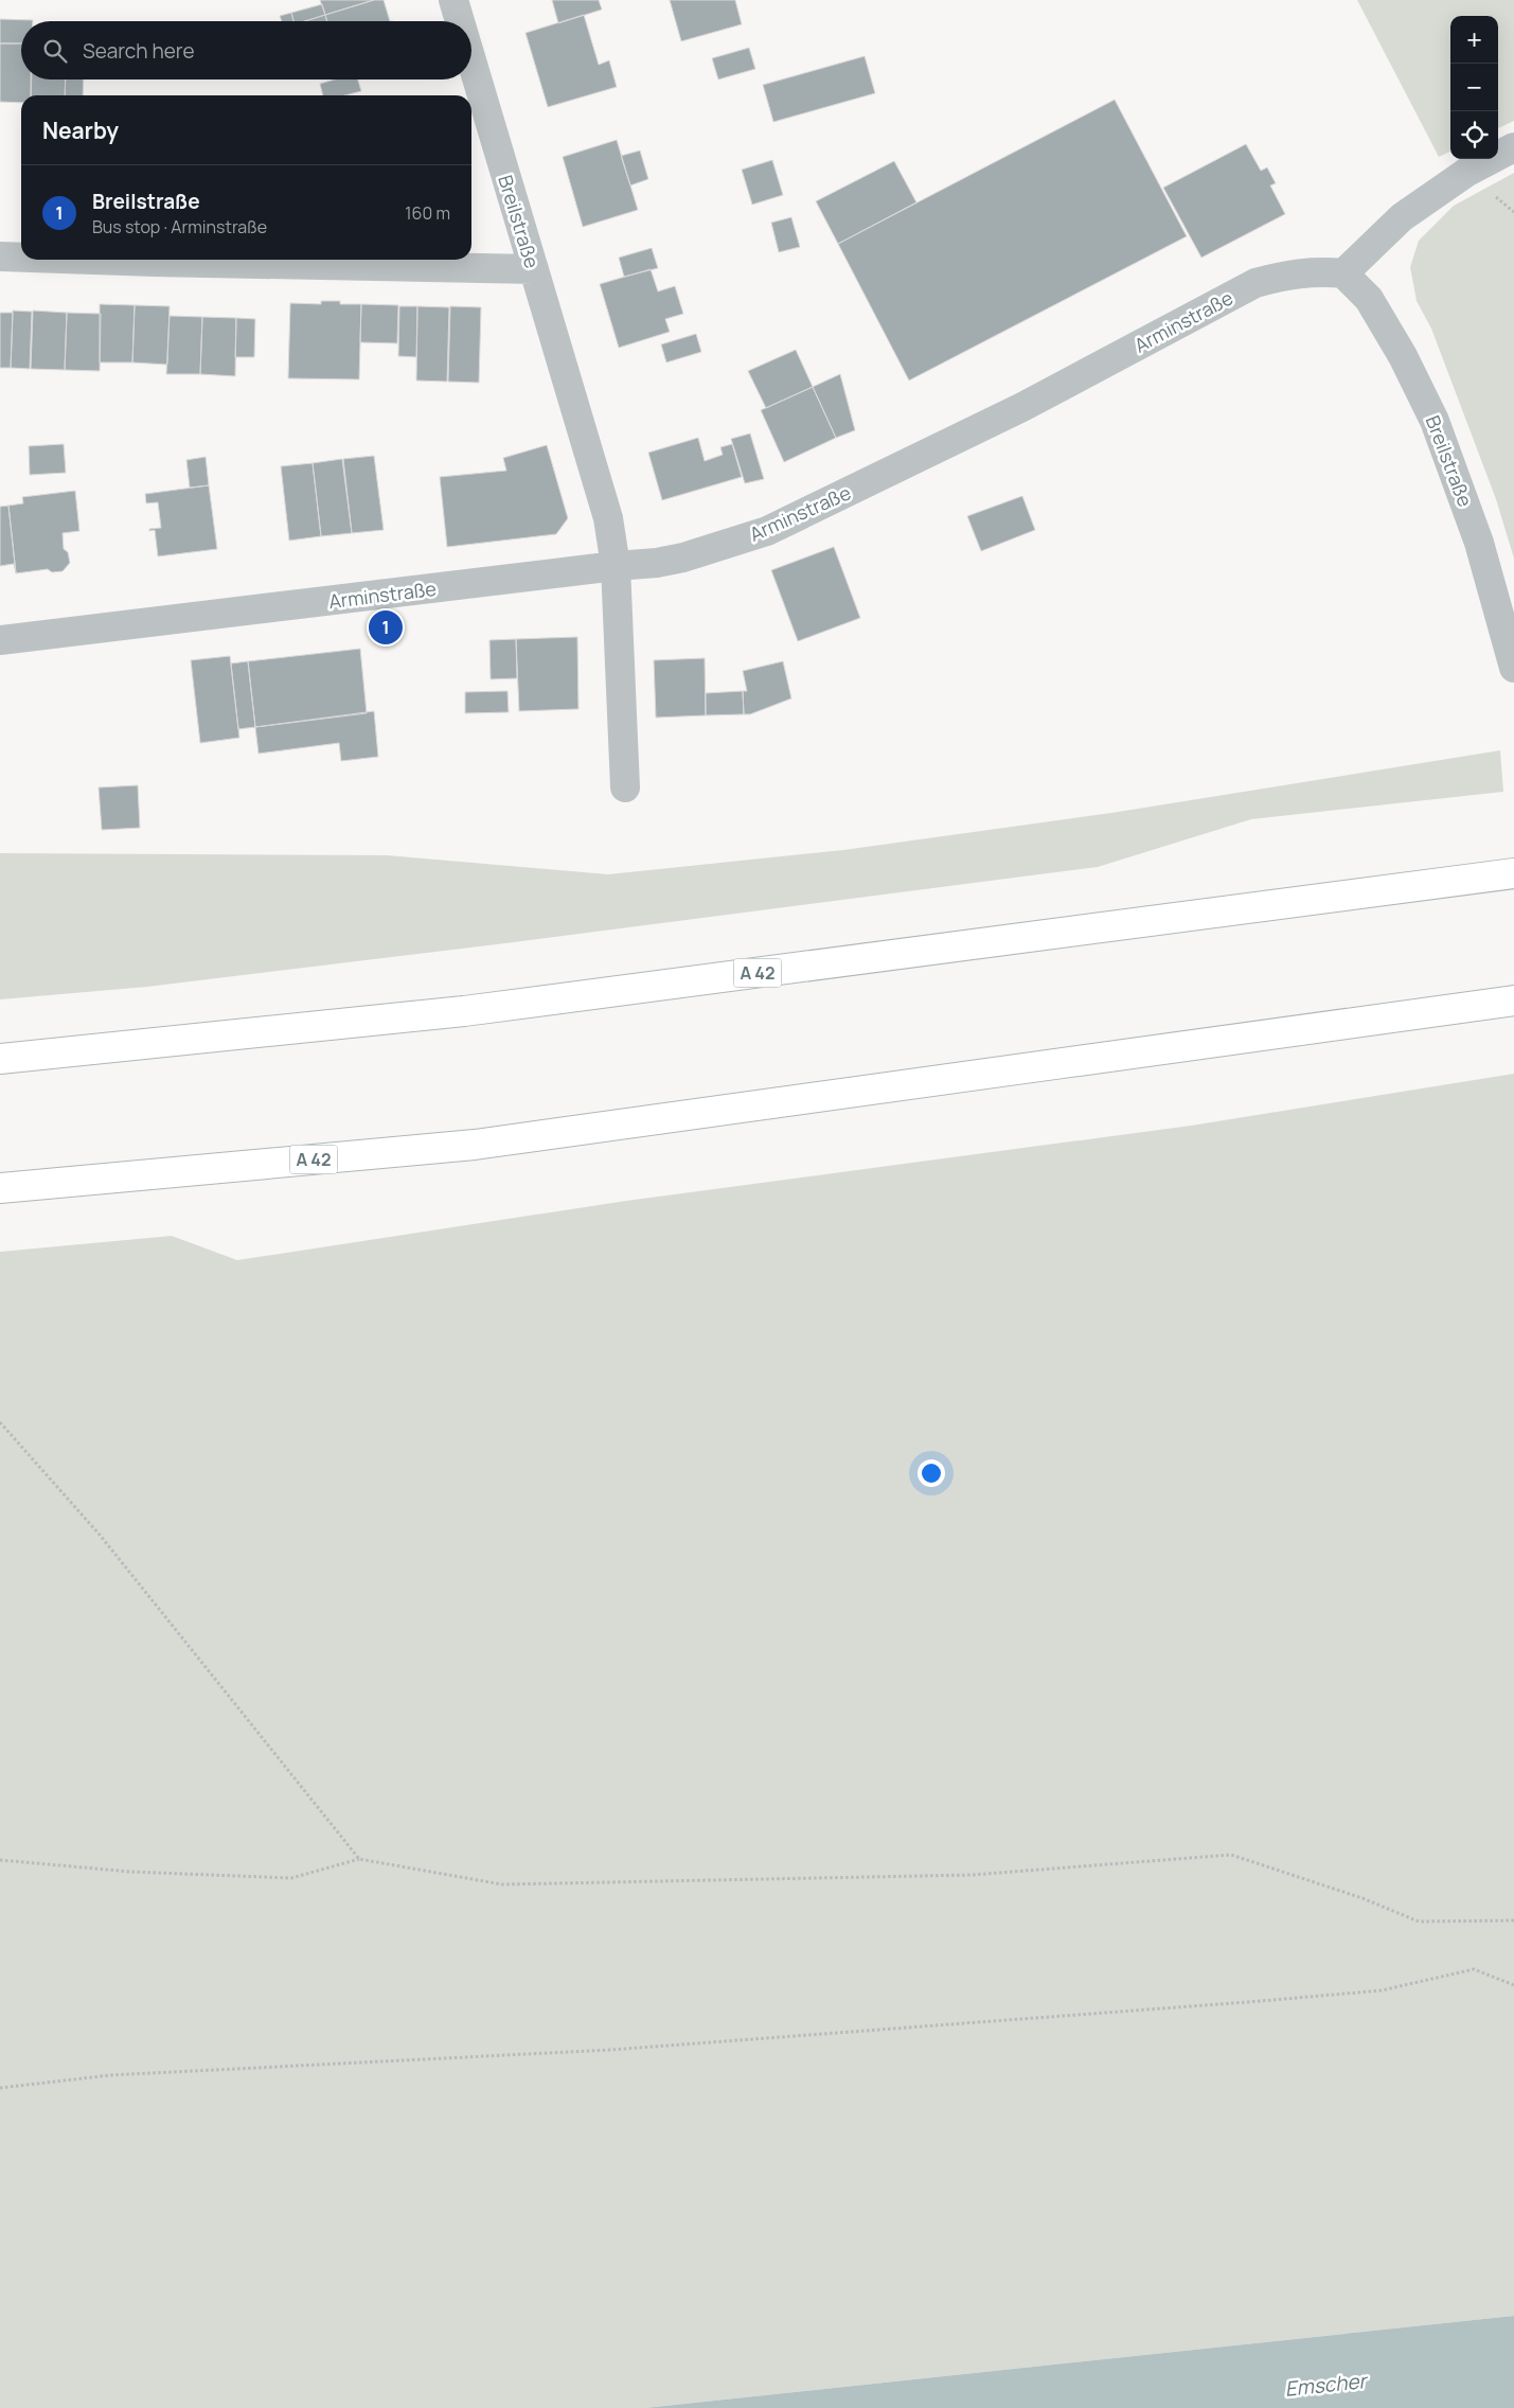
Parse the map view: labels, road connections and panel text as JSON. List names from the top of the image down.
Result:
{
  "streets": {
    "highway": ["A 42"],
    "street": ["Breilstraße", "Arminstraße"]
  },
  "crossings": [
    ["Breilstraße", "Arminstraße"]
  ],
  "water": ["Emscher"],
  "page": {
    "map_buttons": ["+", "−"],
    "search": "Search here",
    "heading": "Nearby",
    "list": [
      {
        "mark": "1",
        "name": "Breilstraße",
        "note": "Bus stop · Arminstraße",
        "value": "160 m"
      }
    ],
    "pins": "1"
  }
}
